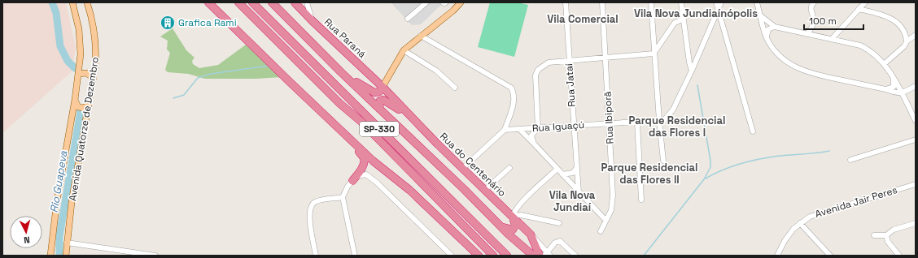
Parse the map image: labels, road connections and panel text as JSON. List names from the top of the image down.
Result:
{
  "streets": {
    "highway": ["Rua Paraná", "SP-330", "Rua do Centenário"],
    "main road": ["Avenida Quatorze de Dezembro"],
    "street": [
      "Rua Jataí",
      "Rua Ibiporã",
      "Rua Iguaçú",
      "Avenida Jair Peres"
    ]
  },
  "crossings": [
    ["Rua Paraná", "Rua do Centenário"],
    ["Rua Jataí", "Rua Iguaçú"],
    ["Rua Ibiporã", "Rua Iguaçú"]
  ],
  "districts": [
    "Vila Nova Jundiaínópolis",
    "Vila Comercial",
    "Parque Residencial das Flores I",
    "Parque Residencial das Flores II",
    "Vila Nova Jundiaí"
  ],
  "water": ["Rio Guapeva"],
  "places": {
    "building": ["Grafica Rami"]
  },
  "scale_bar": "100 m",
  "north": "bottom"
}
